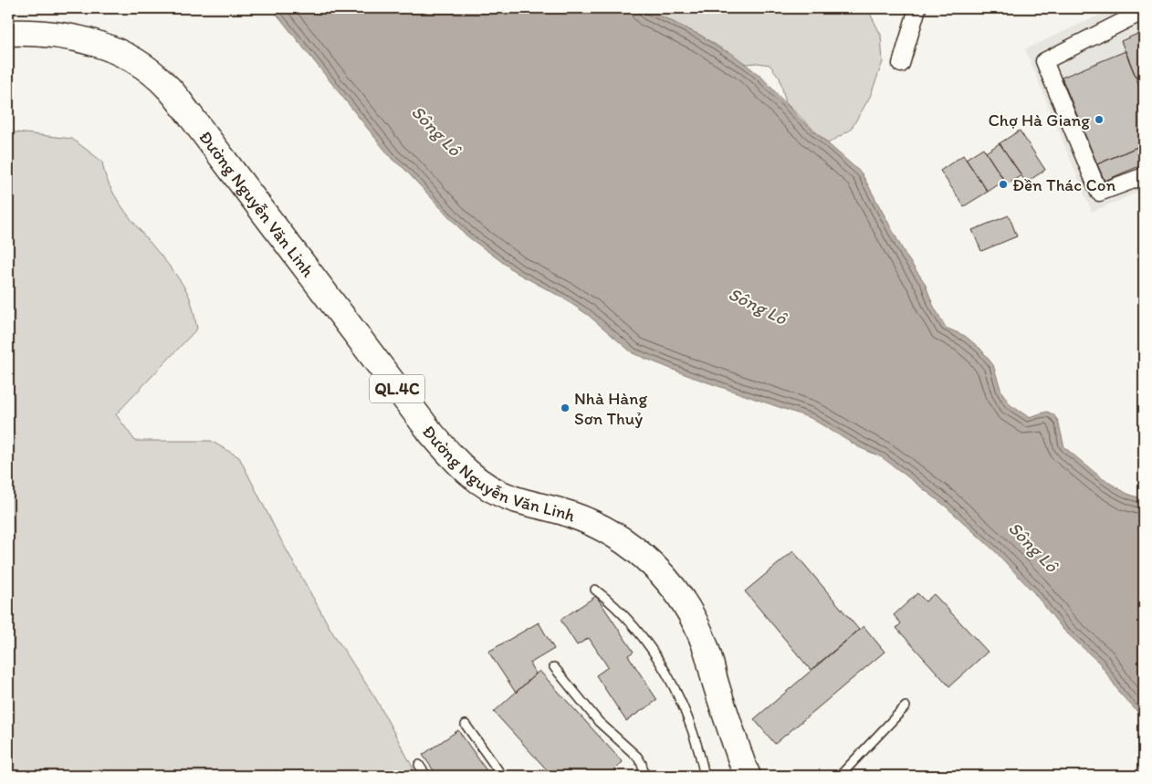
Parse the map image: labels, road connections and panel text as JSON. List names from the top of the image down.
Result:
{
  "streets": {
    "highway": ["Đường Nguyễn Văn Linh", "QL.4C"]
  },
  "water": ["Sông Lô"],
  "places": ["Chợ Hà Giang", "Đền Thác Con", "Nhà Hàng Sơn Thuỷ"]
}
